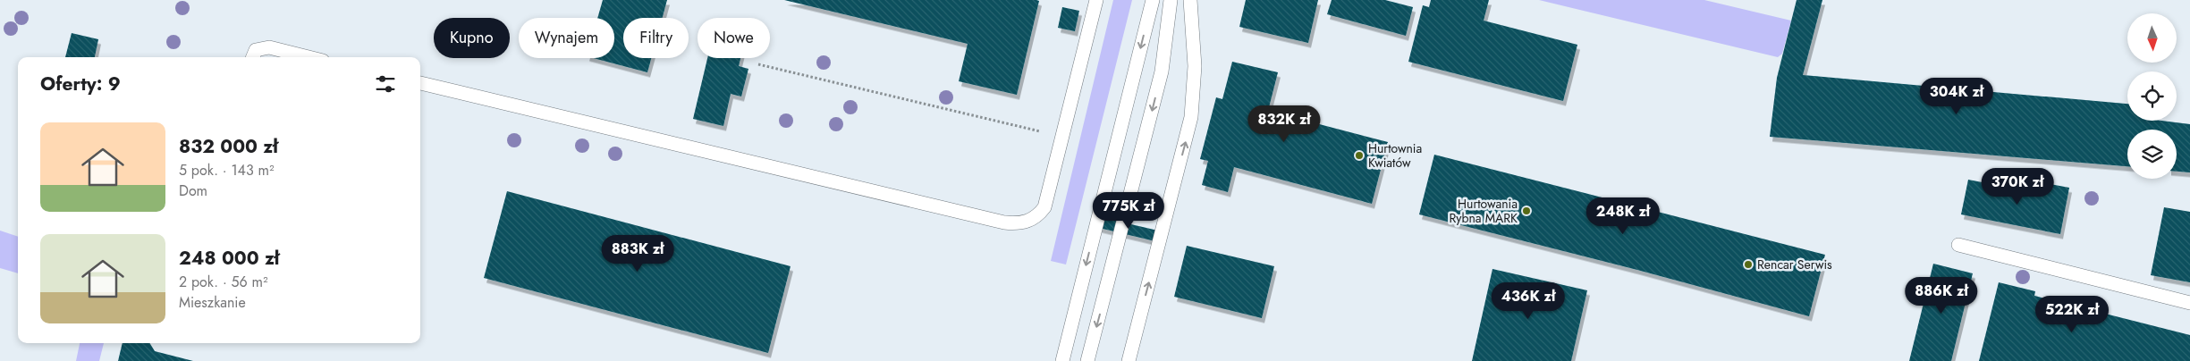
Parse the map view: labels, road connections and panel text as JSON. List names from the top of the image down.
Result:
{
  "places": ["Hurtownia Kwiatów", "Hurtowania Rybna MARK", "Rencar Serwis"],
  "north": "bottom",
  "page": {
    "chip": [
      "Kupno",
      "Wynajem",
      "Filtry",
      "Nowe"
    ],
    "heading": "Oferty: 9",
    "price": [
      "304K zł",
      "832K zł",
      "370K zł",
      "775K zł",
      "248K zł",
      "883K zł",
      "886K zł",
      "436K zł",
      "522K zł"
    ],
    "list": [
      {
        "name": "832 000 zł",
        "note": "5 pok. · 143 m² · Dom"
      },
      {
        "name": "248 000 zł",
        "note": "2 pok. · 56 m² · Mieszkanie"
      }
    ]
  }
}
